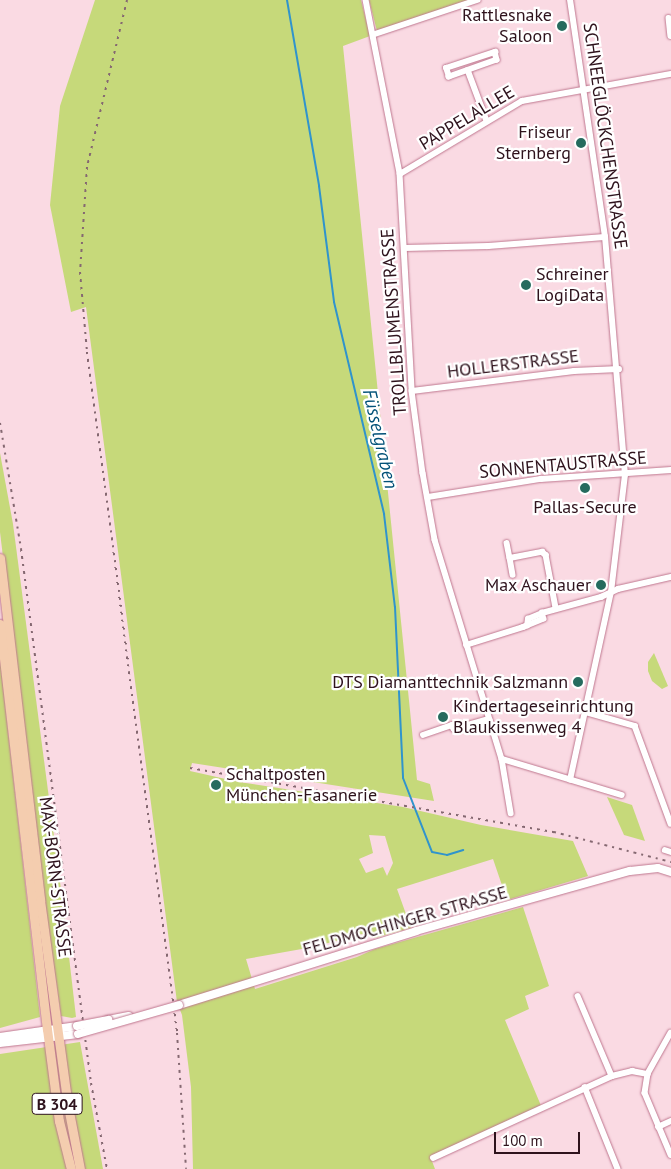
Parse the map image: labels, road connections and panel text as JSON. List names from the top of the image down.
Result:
{
  "streets": {
    "main road": ["MAX-BORN-STRASSE", "FELDMOCHINGER STRASSE", "B 304"],
    "street": [
      "PAPPELALLEE",
      "SCHNEEGLÖCKCHENSTRASSE",
      "TROLLBLUMENSTRASSE",
      "HOLLERSTRASSE",
      "SONNENTAUSTRASSE"
    ]
  },
  "crossings": [
    ["PAPPELALLEE", "SCHNEEGLÖCKCHENSTRASSE"],
    ["PAPPELALLEE", "TROLLBLUMENSTRASSE"],
    ["SCHNEEGLÖCKCHENSTRASSE", "HOLLERSTRASSE"],
    ["SCHNEEGLÖCKCHENSTRASSE", "SONNENTAUSTRASSE"],
    ["TROLLBLUMENSTRASSE", "HOLLERSTRASSE"],
    ["TROLLBLUMENSTRASSE", "SONNENTAUSTRASSE"],
    ["MAX-BORN-STRASSE", "FELDMOCHINGER STRASSE"]
  ],
  "water": ["Füsselgraben"],
  "places": [
    "Rattlesnake Saloon",
    "Friseur Sternberg",
    "Schreiner LogiData",
    "Pallas-Secure",
    "Max Aschauer",
    "DTS Diamanttechnik Salzmann",
    "Kindertageseinrichtung Blaukissenweg 4",
    "Schaltposten München-Fasanerie"
  ],
  "scale_bar": "100 m"
}
